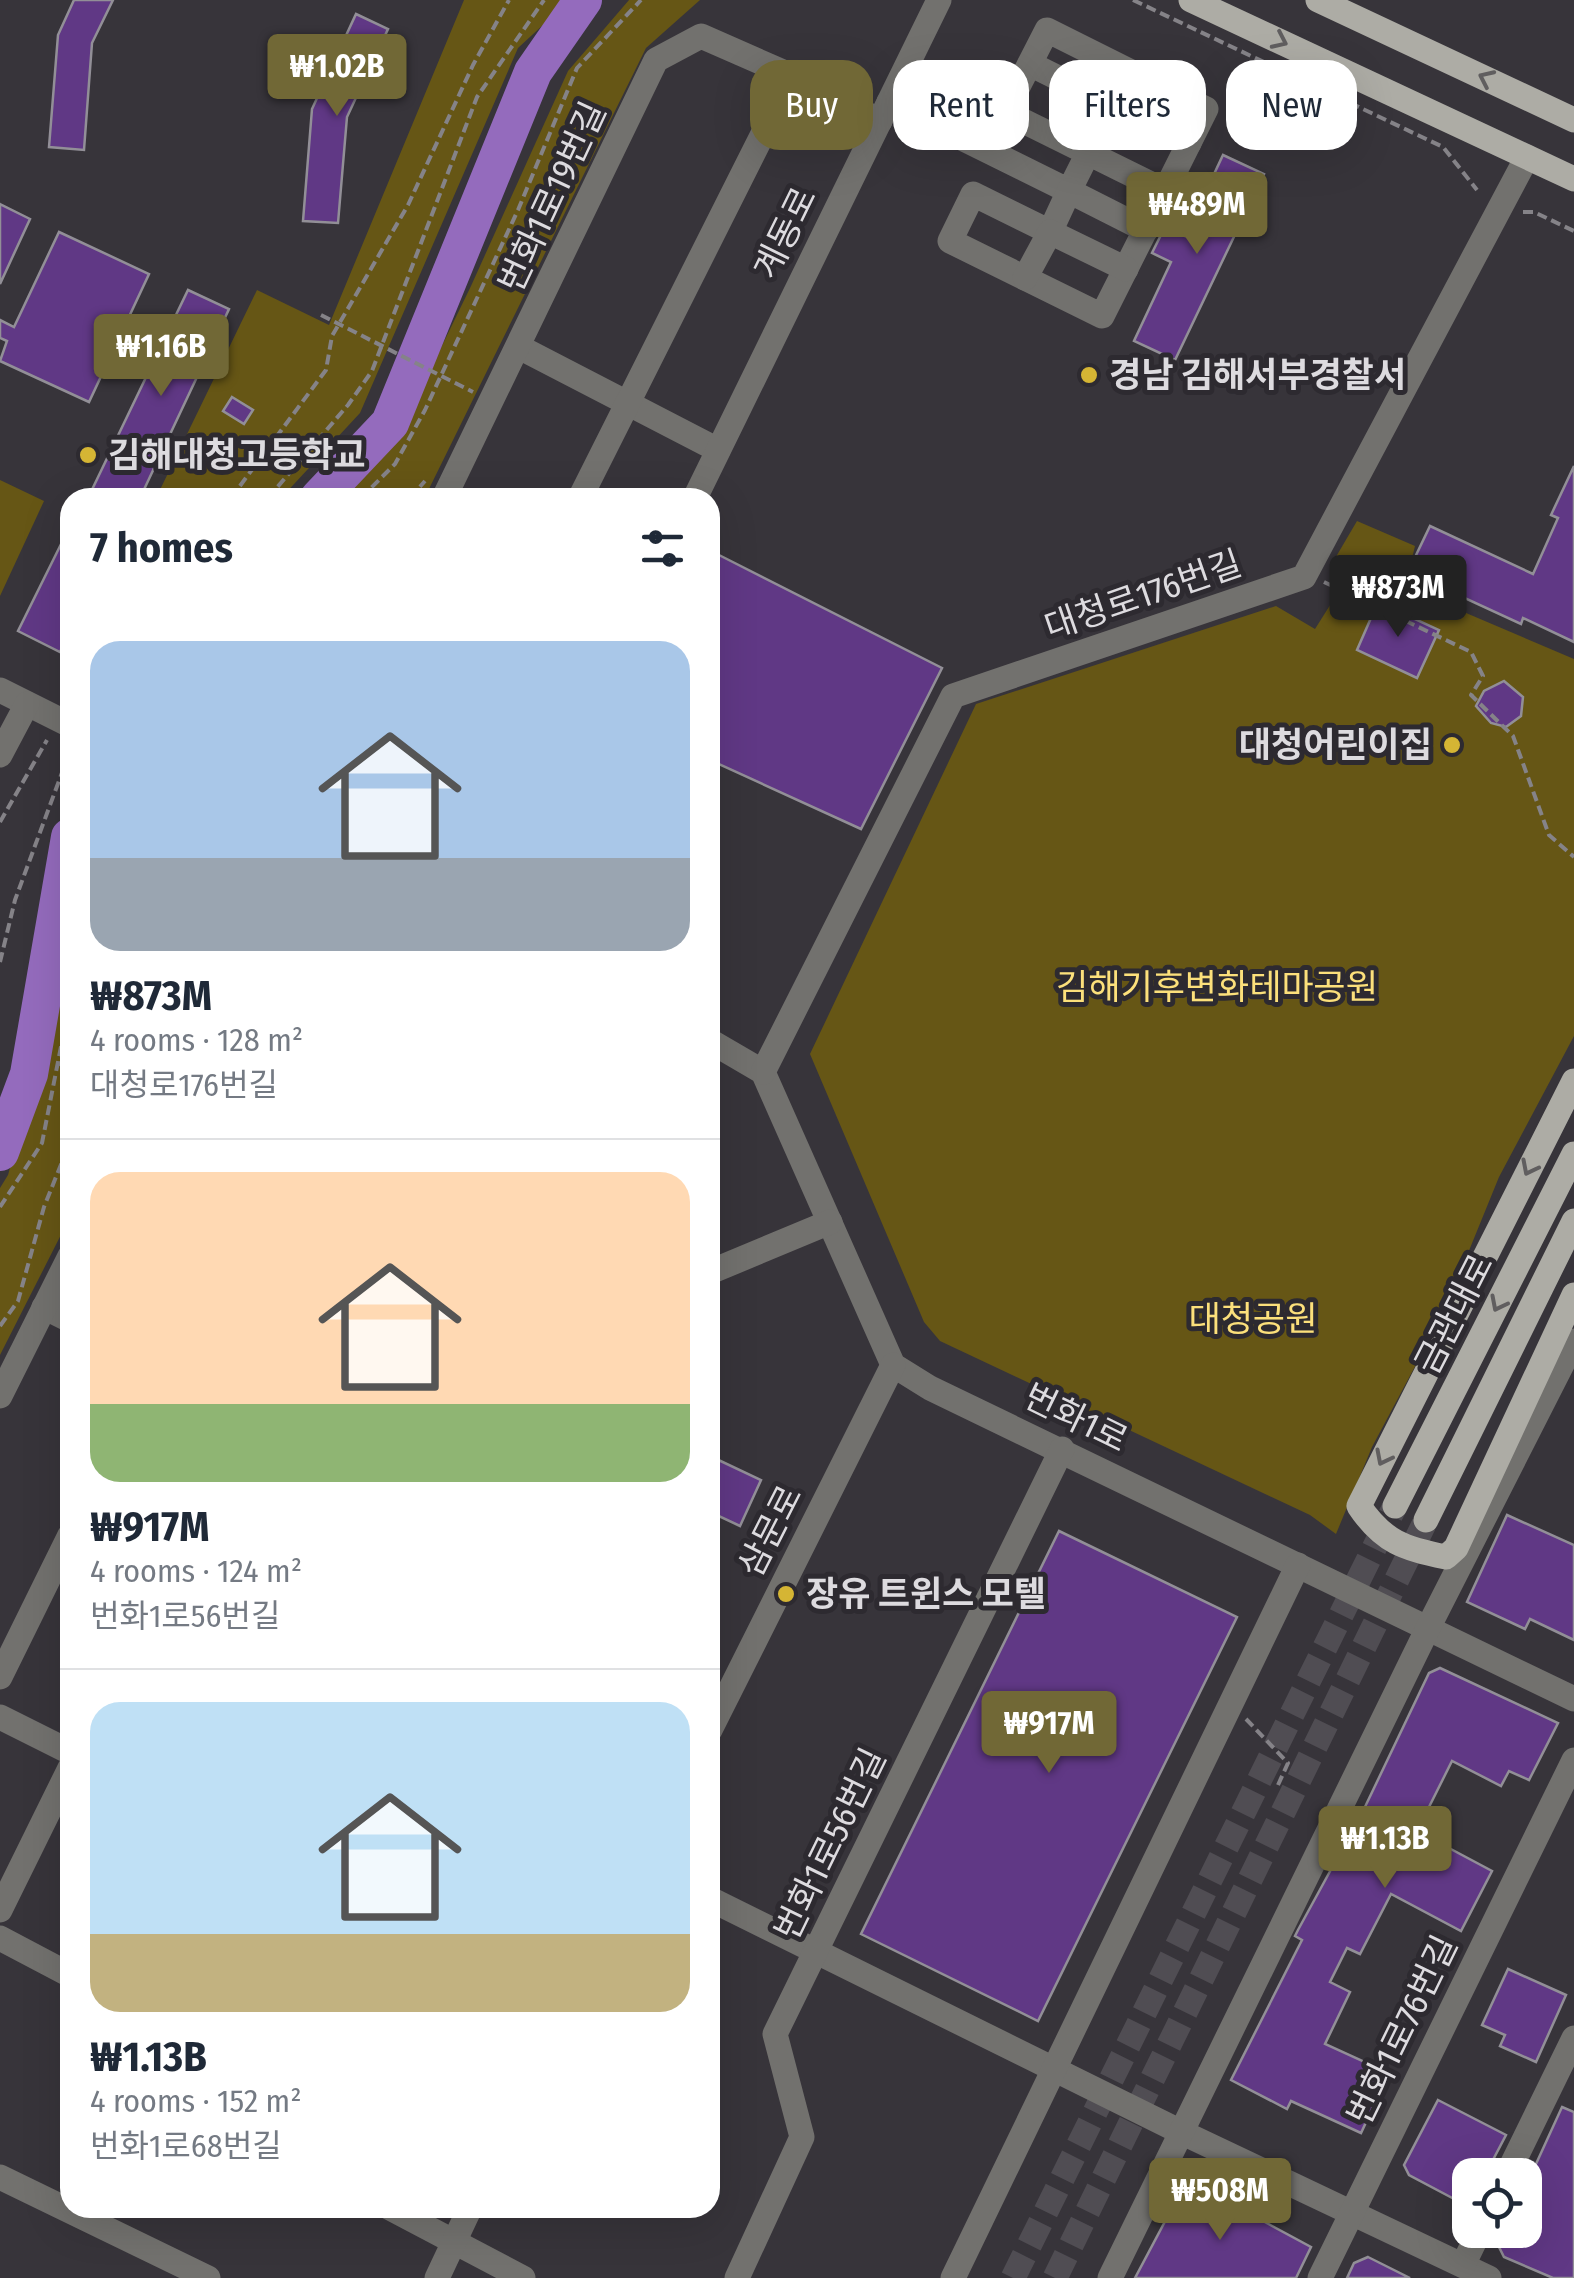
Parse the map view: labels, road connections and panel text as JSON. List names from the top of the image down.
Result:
{
  "streets": {
    "main road": ["금관대로"],
    "street": [
      "번화1로19번길",
      "계동로",
      "대청로176번길",
      "번화1로",
      "삼문로",
      "번화1로56번길",
      "번화1로76번길"
    ]
  },
  "crossings": [
    ["번화1로", "삼문로"],
    ["번화1로", "번화1로56번길"]
  ],
  "parks": ["김해기후변화테마공원", "대청공원"],
  "places": [
    "경남 김해서부경찰서",
    "김해대청고등학교",
    "대청어린이집",
    "장유 트윈스 모텔"
  ],
  "page": {
    "price": [
      "₩1.02B",
      "₩489M",
      "₩1.16B",
      "₩873M",
      "₩917M",
      "₩1.13B",
      "₩508M"
    ],
    "chip": [
      "Buy",
      "Rent",
      "Filters",
      "New"
    ],
    "heading": "7 homes",
    "list": [
      {
        "name": "₩873M",
        "note": "4 rooms · 128 m² · 대청로176번길"
      },
      {
        "name": "₩917M",
        "note": "4 rooms · 124 m² · 번화1로56번길"
      },
      {
        "name": "₩1.13B",
        "note": "4 rooms · 152 m² · 번화1로68번길"
      }
    ]
  }
}
